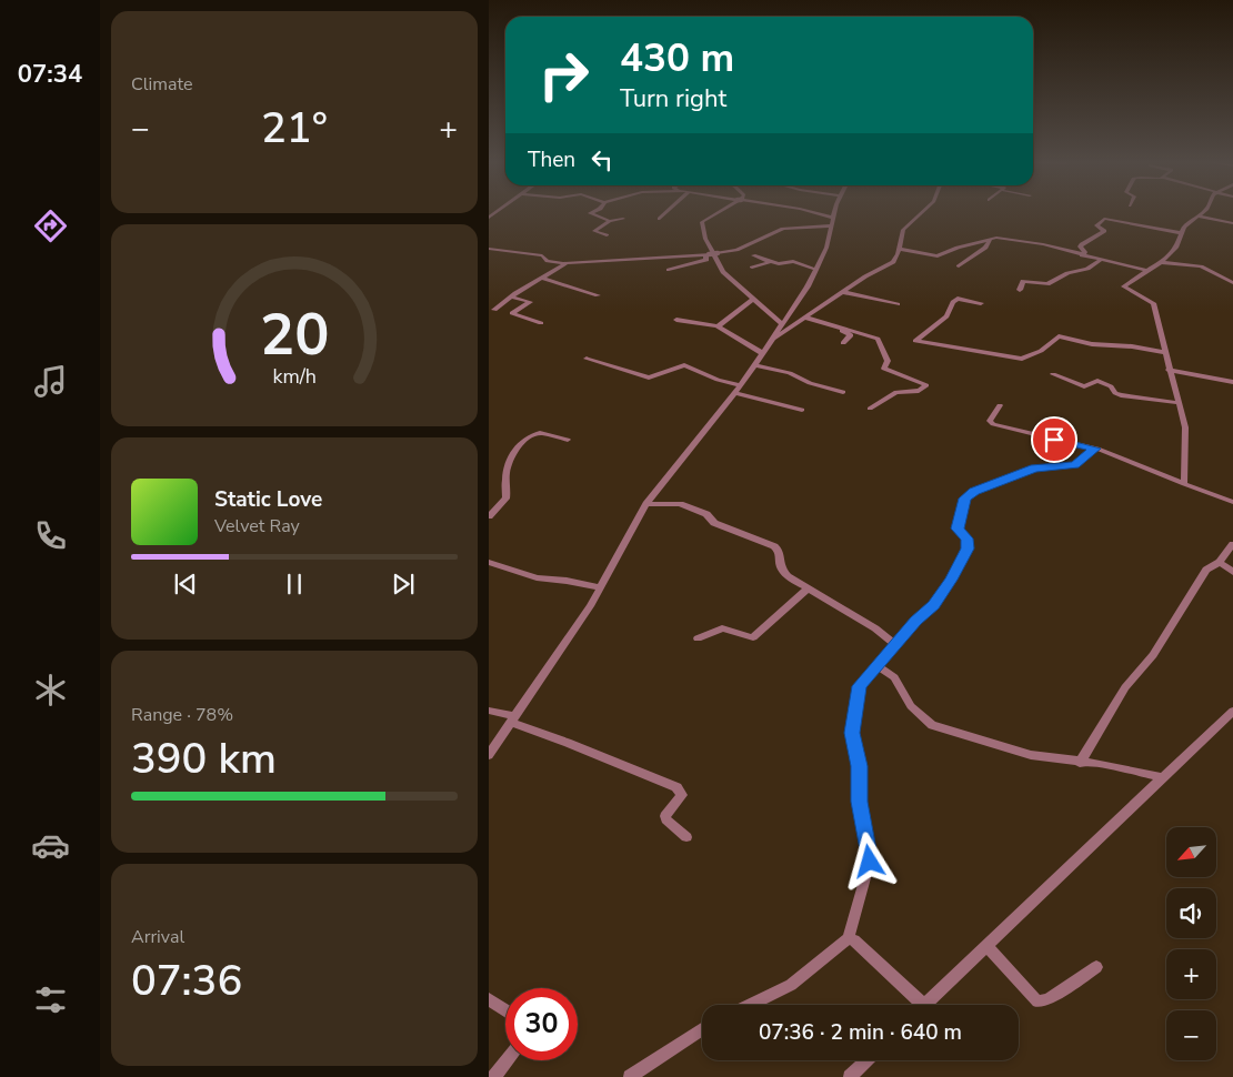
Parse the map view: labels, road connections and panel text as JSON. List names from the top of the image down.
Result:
{
  "north": "bottom left",
  "page": {
    "tabs": "07:34",
    "tile": [
      "Climate",
      ["Range · 78%", "390 km"],
      ["Arrival", "07:36"]
    ],
    "turn": ["430 m", "Turn right"],
    "heat": ["−", "21°", "+"],
    "then": "Then",
    "song": ["Static Love", "Velvet Ray"],
    "map_buttons": ["+", "−"],
    "limit": "30",
    "trip": "07:36 · 2 min · 640 m",
    "gauge": ["20", "km/h"]
  }
}
